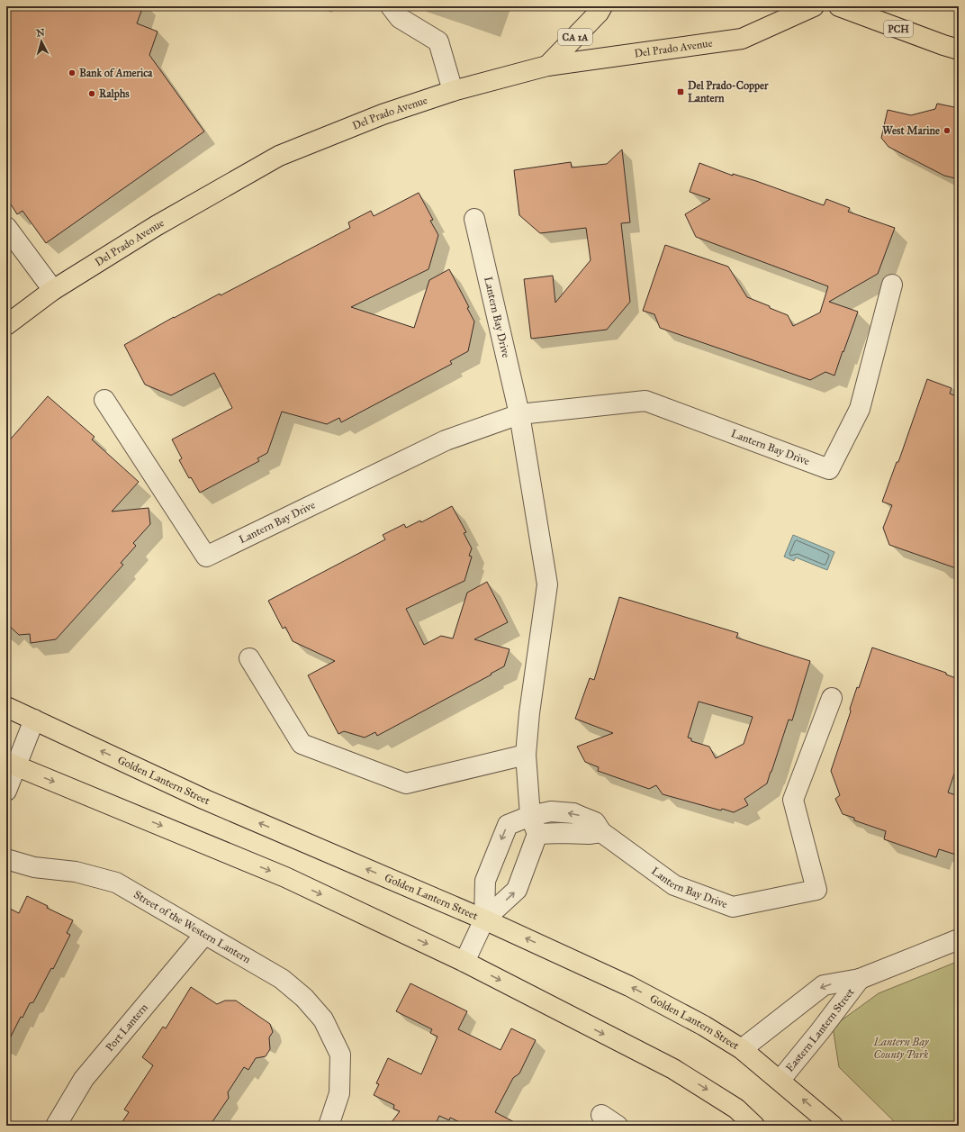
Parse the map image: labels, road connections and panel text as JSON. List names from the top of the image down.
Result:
{
  "streets": {
    "main road": [
      "PCH",
      "CA 1A",
      "Del Prado Avenue",
      "Golden Lantern Street"
    ],
    "street": [
      "Lantern Bay Drive",
      "Street of the Western Lantern",
      "Port Lantern",
      "Eastern Lantern Street"
    ]
  },
  "crossings": [
    ["CA 1A", "Del Prado Avenue"],
    ["Lantern Bay Drive", "Golden Lantern Street"],
    ["Golden Lantern Street", "Eastern Lantern Street"],
    ["Street of the Western Lantern", "Port Lantern"]
  ],
  "parks": ["Lantern Bay County Park"],
  "places": {
    "other": ["Bank of America", "Ralphs", "West Marine"],
    "transit": ["Del Prado-Copper Lantern"]
  },
  "north": "top"
}
